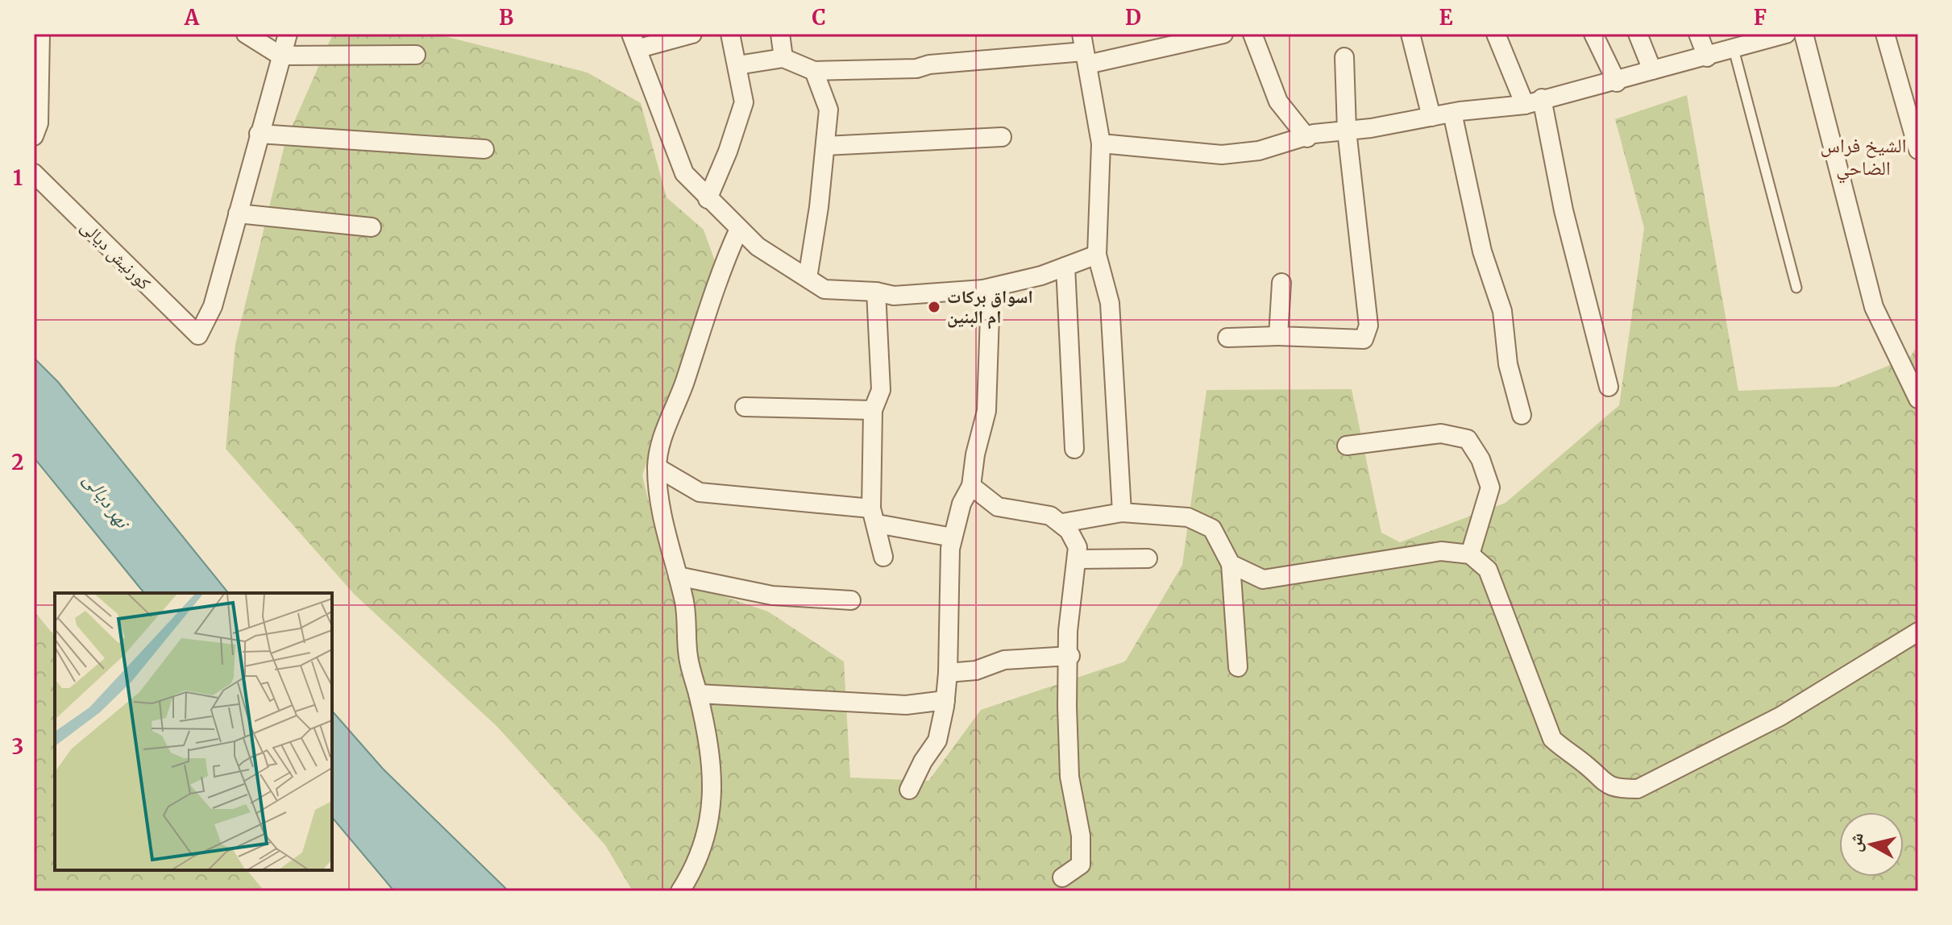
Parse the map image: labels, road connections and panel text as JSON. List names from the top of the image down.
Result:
{
  "streets": {
    "street": ["كورنيش ديالى"]
  },
  "districts": ["الشيخ فراس الضاحي"],
  "water": ["نهر ديالى"],
  "places": ["اسواق بركات ام البنين"],
  "north": "left",
  "grid": {
    "columns": [
      "A",
      "B",
      "C",
      "D",
      "E",
      "F"
    ],
    "rows": ["1", "2", "3"]
  }
}
